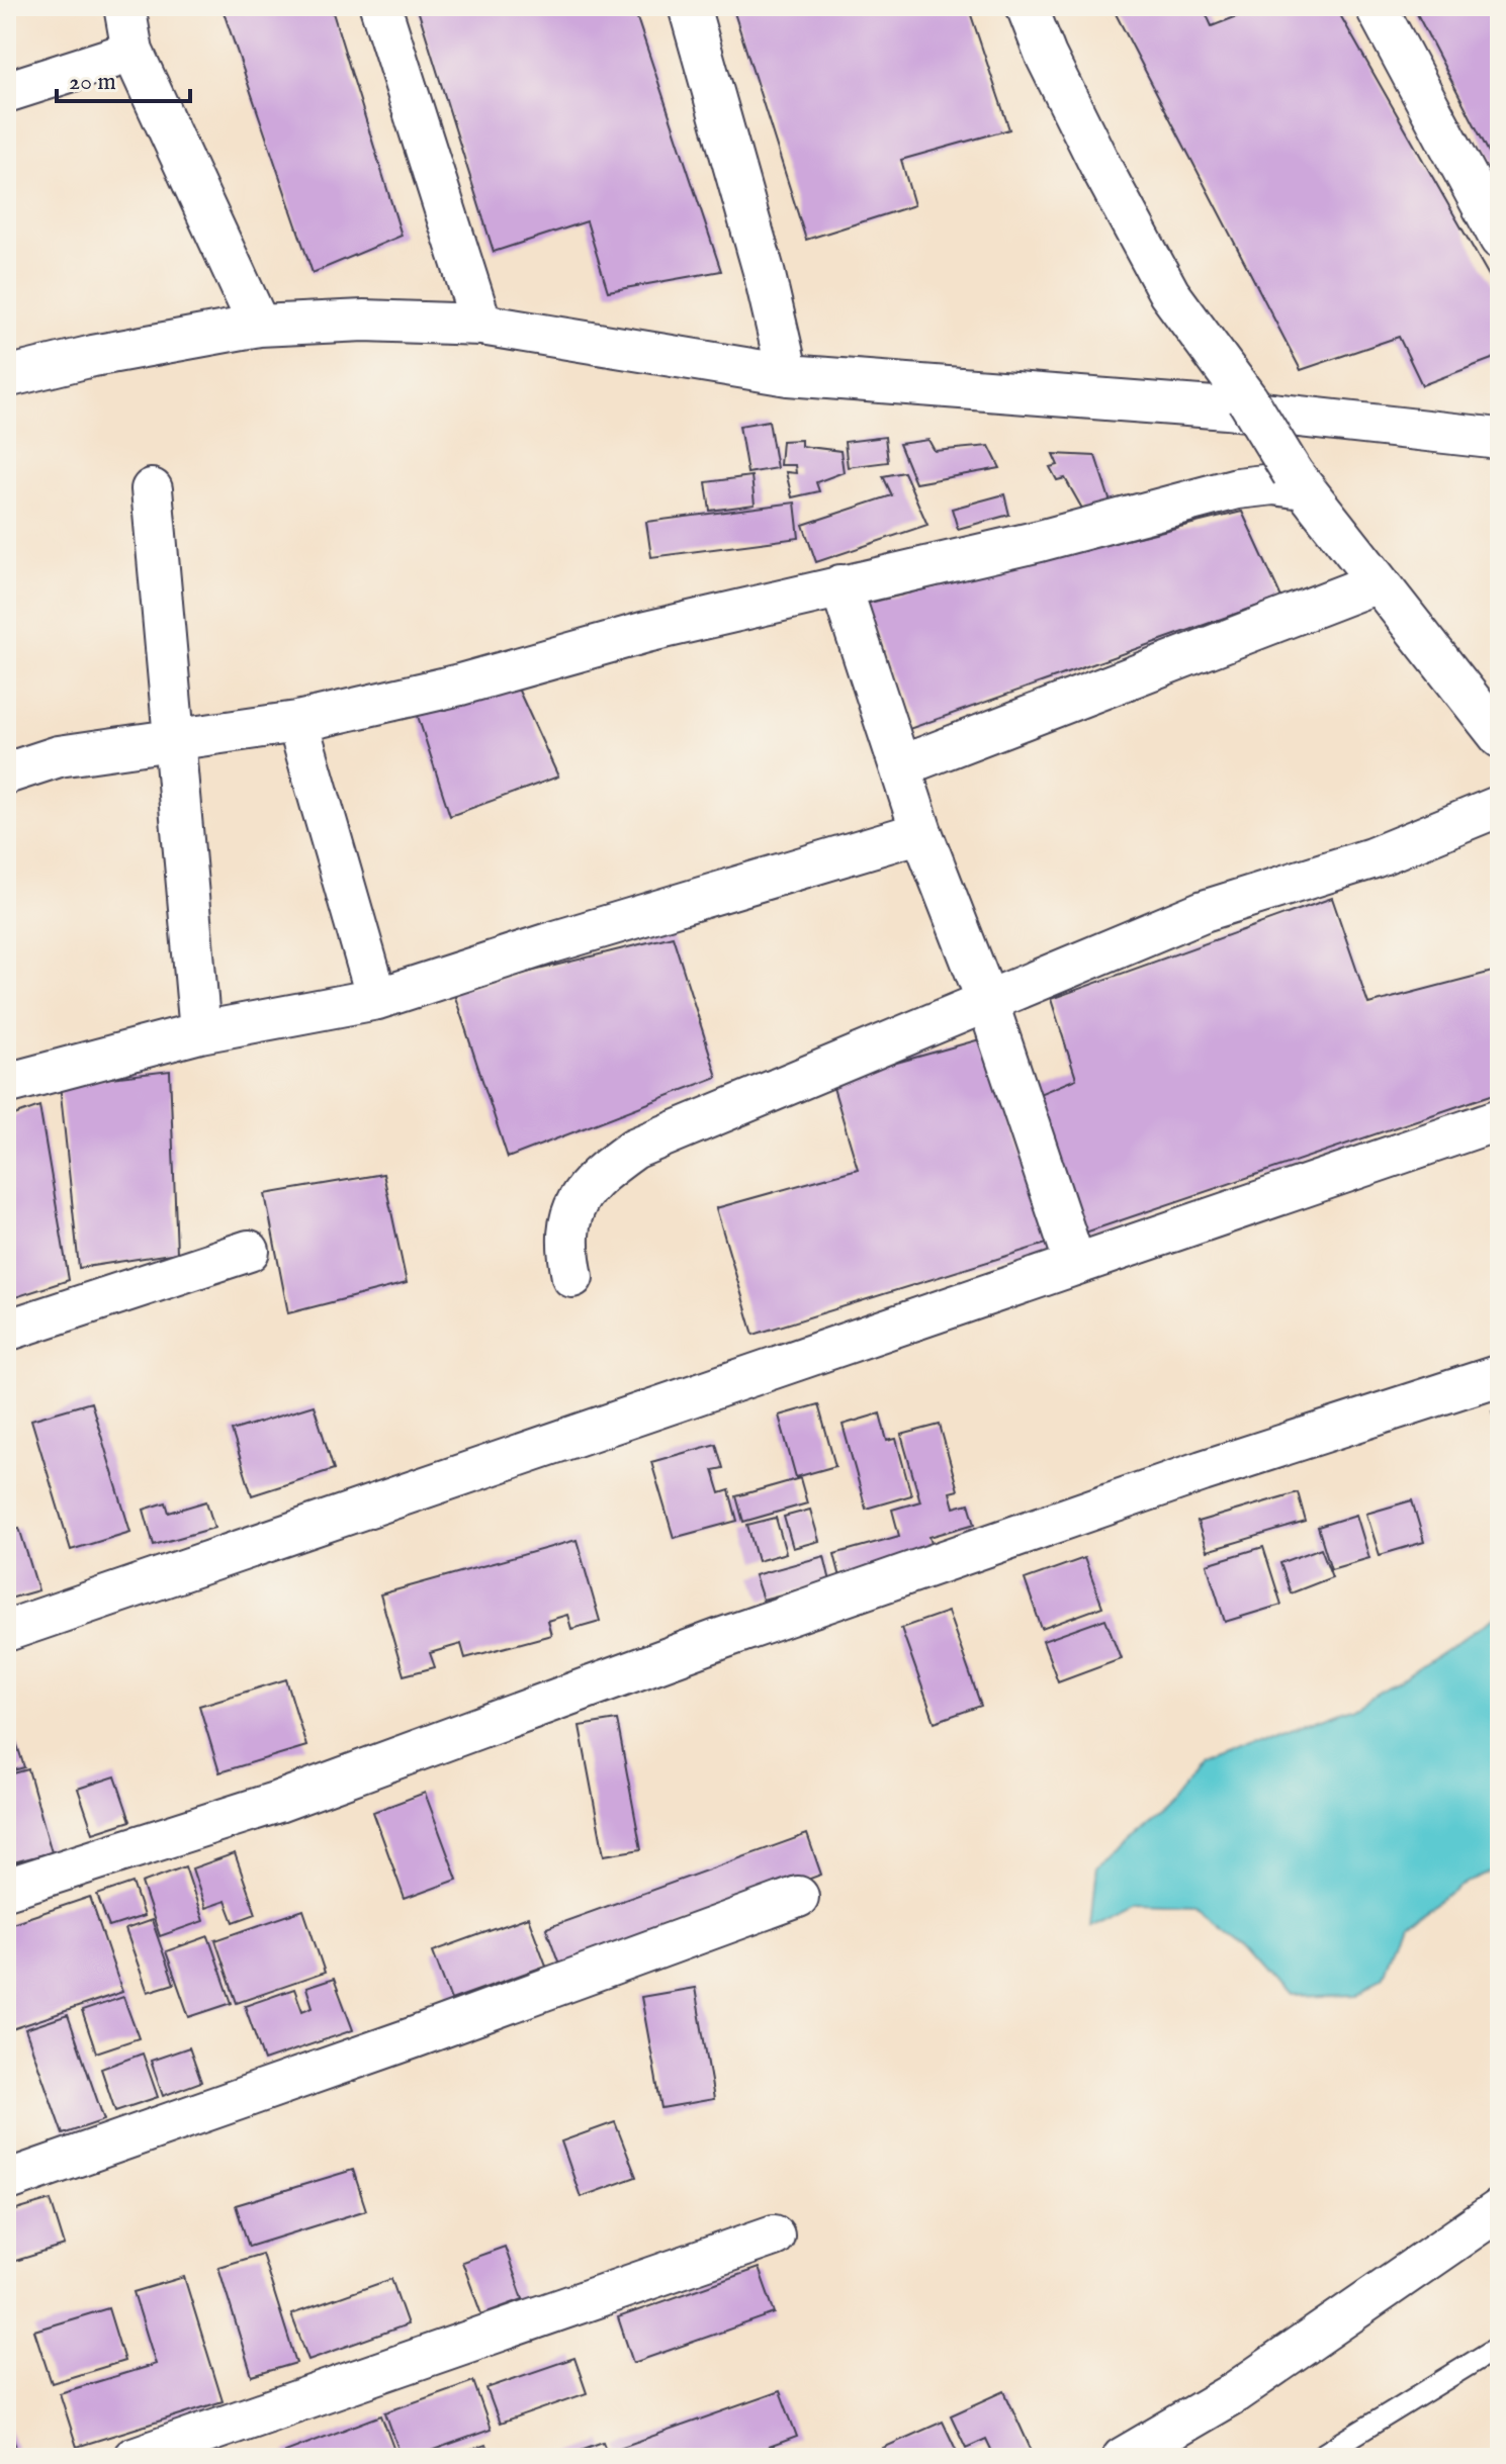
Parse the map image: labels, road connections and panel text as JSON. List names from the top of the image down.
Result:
{
  "scale_bar": "20 m"
}
